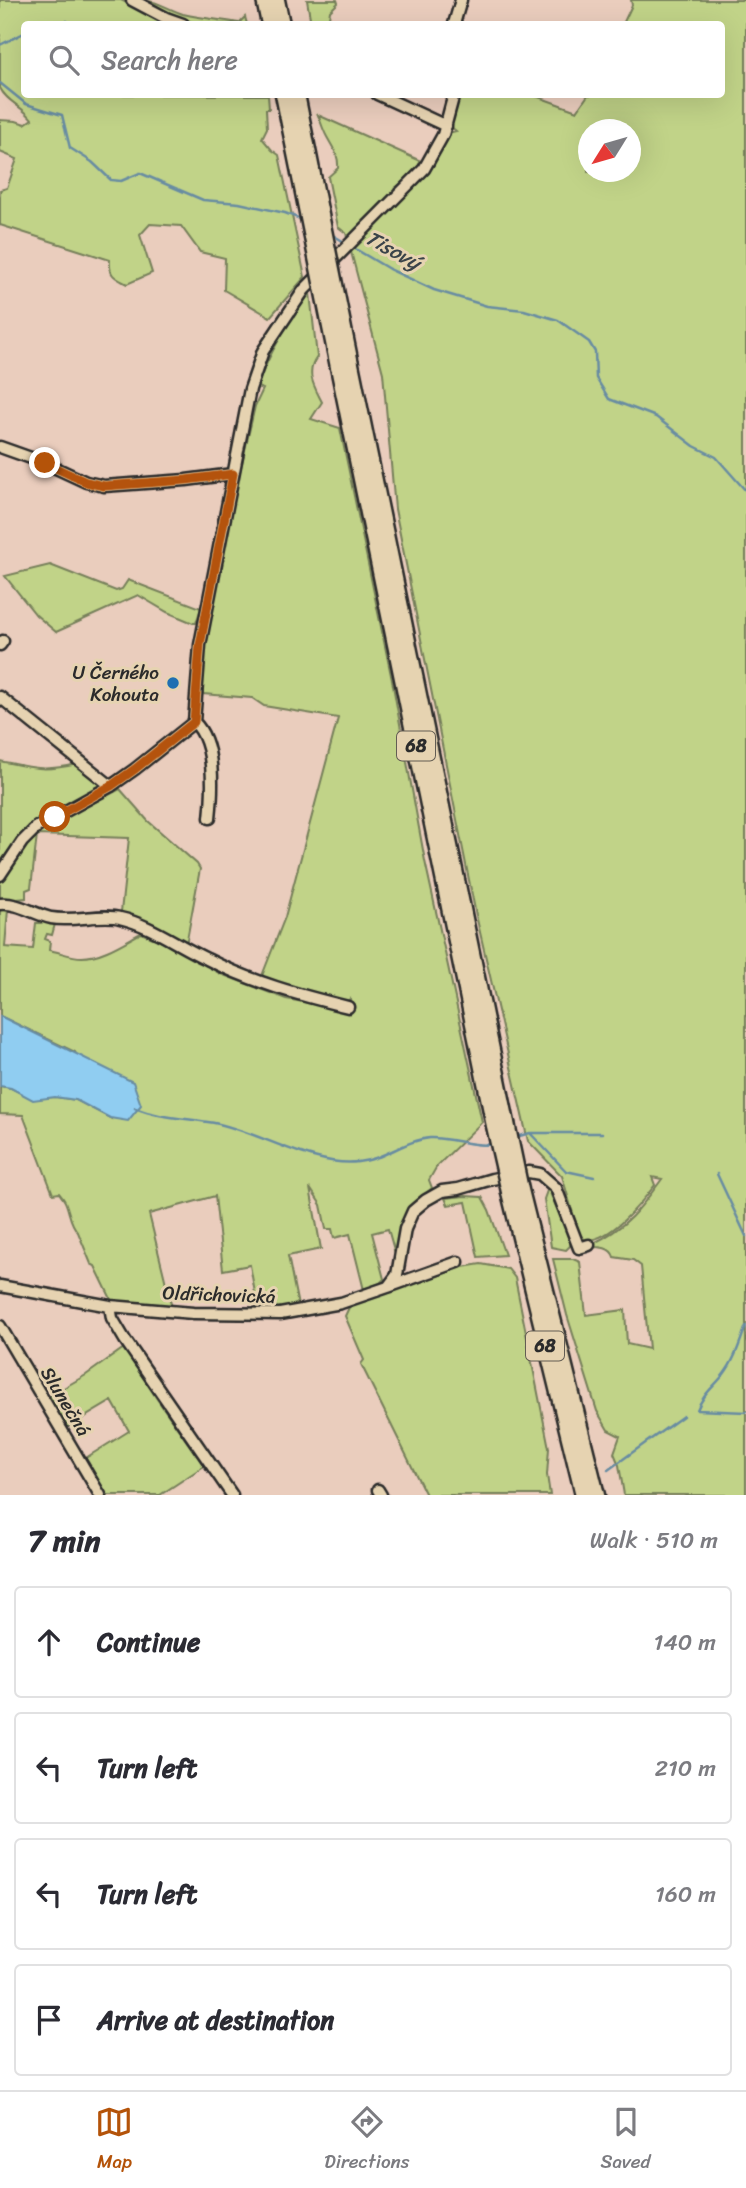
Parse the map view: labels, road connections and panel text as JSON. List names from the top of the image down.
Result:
{
  "streets": {
    "highway": ["68"],
    "street": ["Oldřichovická", "Slunečná"]
  },
  "water": ["Tisový"],
  "places": ["U Černého Kohouta"],
  "north": "bottom left",
  "page": {
    "search": "Search here",
    "heading": ["7 min", "Walk · 510 m"],
    "list": [
      ["Continue", "140 m"],
      ["Turn left", "210 m"],
      ["Turn left", "160 m"],
      "Arrive at destination"
    ],
    "nav": ["Map", "Directions", "Saved"]
  }
}
